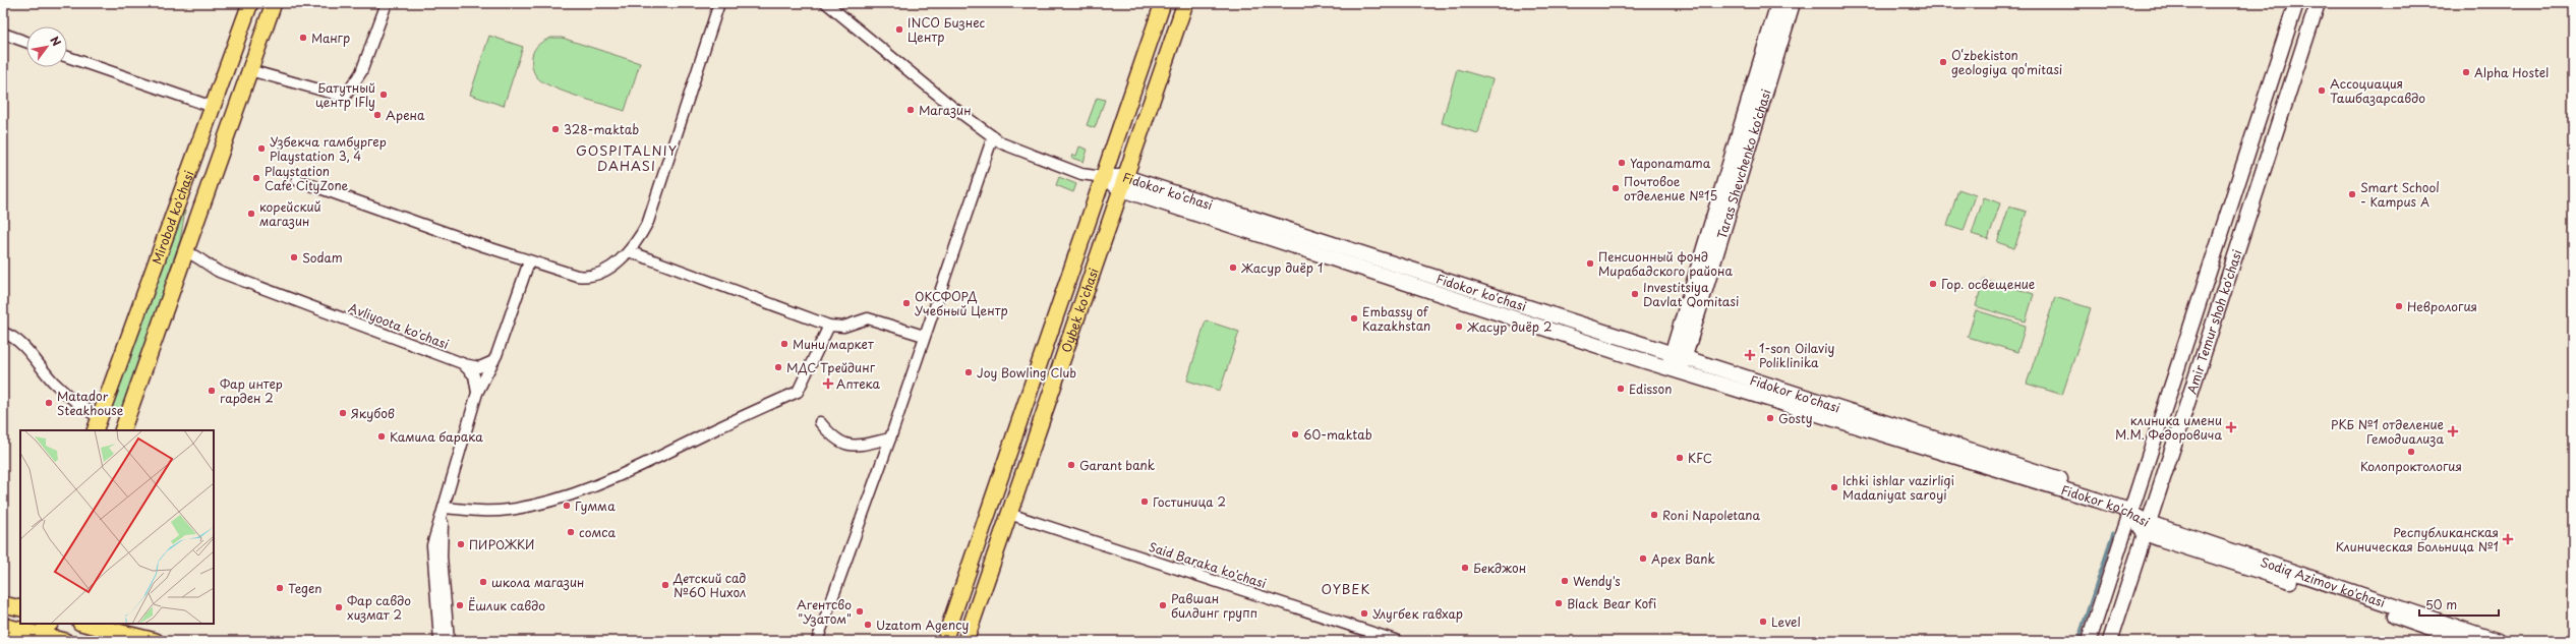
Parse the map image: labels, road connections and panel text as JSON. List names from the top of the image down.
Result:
{
  "streets": {
    "main road": [
      "Taras Shevchenko ko'chasi",
      "Fidokor ko'chasi",
      "Mirobod ko'chasi",
      "Oybek ko'chasi",
      "Amir Temur shoh ko'chasi",
      "Sodiq Azimov ko'chasi"
    ],
    "street": ["Avliyoota ko'chasi", "Said Baraka ko'chasi"]
  },
  "crossings": [
    ["Taras Shevchenko ko'chasi", "Fidokor ko'chasi"],
    ["Fidokor ko'chasi", "Oybek ko'chasi"],
    ["Fidokor ko'chasi", "Amir Temur shoh ko'chasi"],
    ["Fidokor ko'chasi", "Sodiq Azimov ko'chasi"],
    ["Mirobod ko'chasi", "Avliyoota ko'chasi"],
    ["Oybek ko'chasi", "Said Baraka ko'chasi"],
    ["Amir Temur shoh ko'chasi", "Sodiq Azimov ko'chasi"]
  ],
  "districts": ["GOSPITALNIY DAHASI", "OYBEK"],
  "places": {
    "other": [
      "INCO Бизнес Центр",
      "Мангр",
      "O‘zbekiston geologiya qo‘mitasi",
      "Alpha Hostel",
      "Ассоциация Ташбазарсавдо",
      "Батутный центр IFly",
      "Магазин",
      "Арена",
      "328-maktab",
      "Узбекча гамбургер Playstation 3, 4",
      "Yaponamama",
      "Playstation Cafe CityZone",
      "Почтовое отделение №15",
      "Smart School - Kampus A",
      "корейский магазин",
      "Sodam",
      "Пенсионный фонд Мирабадского района",
      "Жасур диёр 1",
      "Гор. освещение",
      "Investitsiya Davlat Qomitasi",
      "ОКСФОРД Учебный Центр",
      "Неврология",
      "Embassy of Kazakhstan",
      "Жасур диёр 2",
      "Мини маркет",
      "МДС Трейдинг",
      "Joy Bowling Club",
      "Edisson",
      "Фар интер гарден 2",
      "Matador Steakhouse",
      "Якубов",
      "Gosty",
      "60-maktab",
      "Камила барака",
      "Колопроктология",
      "KFC",
      "Garant bank",
      "Ichki ishlar vazirligi Madaniyat saroyi",
      "Гостиница 2",
      "Гумма",
      "Roni Napoletana",
      "сомса",
      "ПИРОЖКИ",
      "Apex Bank",
      "Бекджон",
      "Wendy's",
      "школа магазин",
      "Детский сад №60 Нихол",
      "Tegen",
      "Black Bear Kofi",
      "Ёшлик савдо",
      "Равшан билдинг групп",
      "Фар савдо хизмат 2",
      "Агентсво \"Узатом\"",
      "Улугбек гавхар",
      "Level",
      "Uzatom Agency"
    ],
    "health": [
      "1-son Oilaviy Poliklinika",
      "Аптека",
      "клиника имени М.М. Федоровича",
      "РКБ №1 отделение Гемодиализа",
      "Республиканская Клиническая Больница №1"
    ]
  },
  "scale_bar": "50 m",
  "north": "top right"
}
